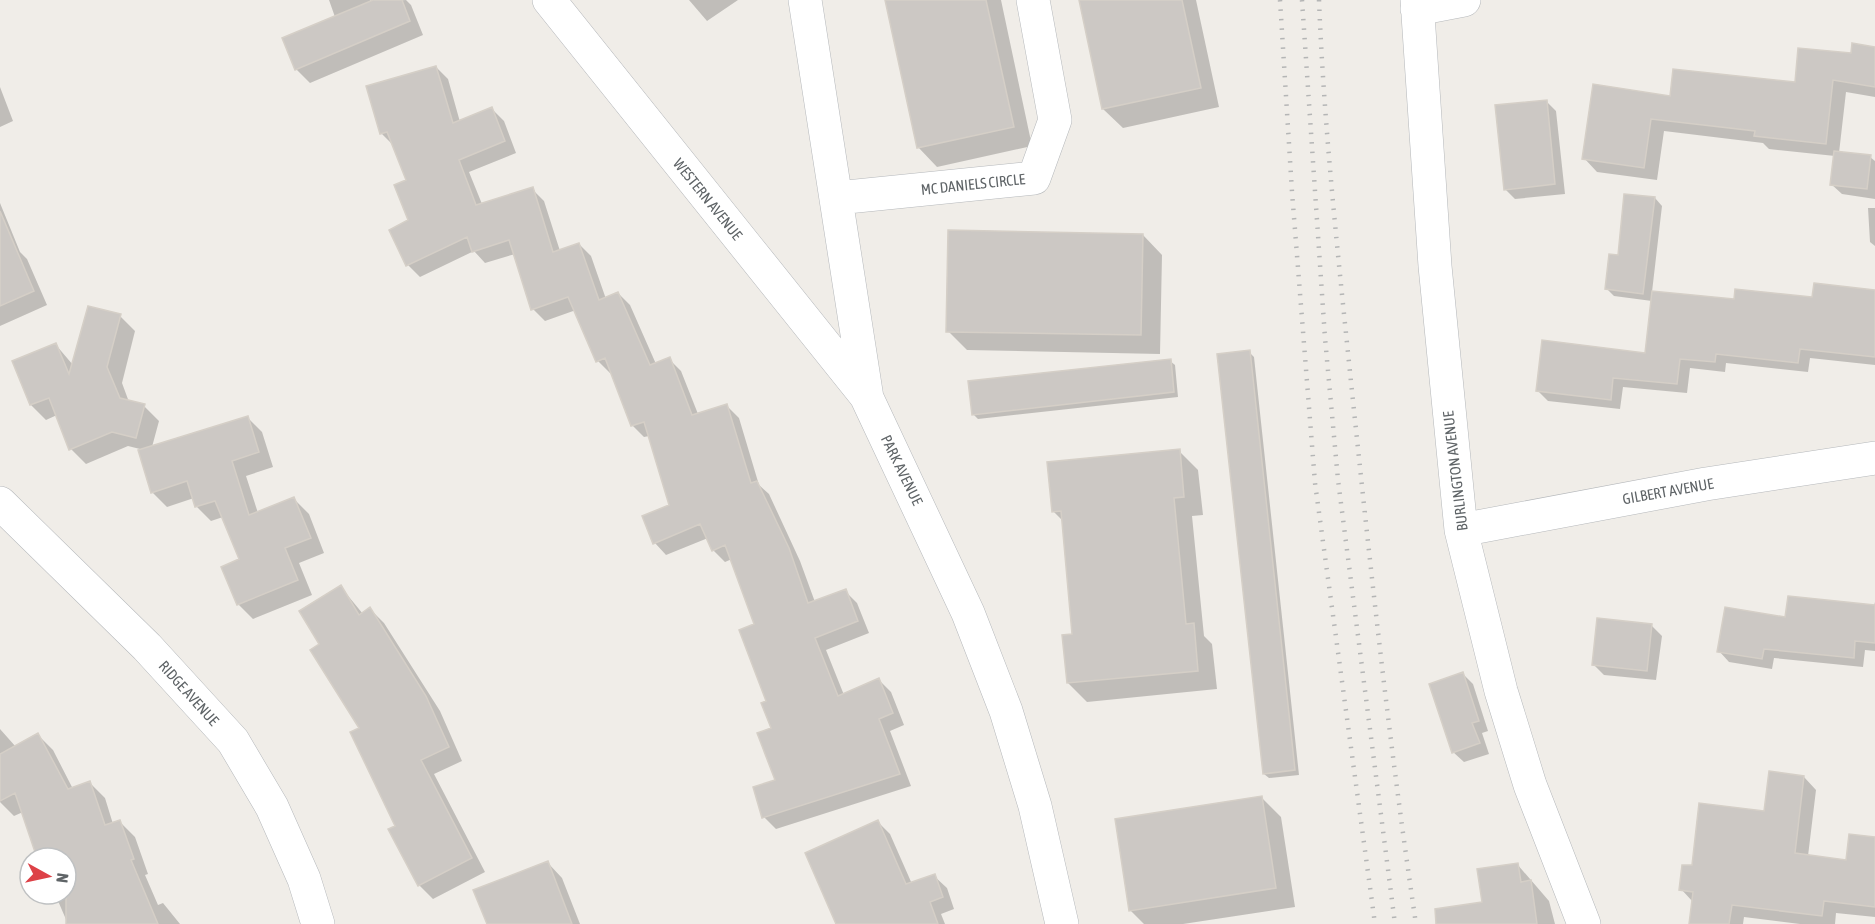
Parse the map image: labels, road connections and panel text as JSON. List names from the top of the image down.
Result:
{
  "streets": {
    "street": [
      "MC DANIELS CIRCLE",
      "WESTERN AVENUE",
      "PARK AVENUE",
      "BURLINGTON AVENUE",
      "GILBERT AVENUE",
      "RIDGE AVENUE"
    ]
  },
  "crossings": [
    ["MC DANIELS CIRCLE", "PARK AVENUE"],
    ["WESTERN AVENUE", "PARK AVENUE"],
    ["BURLINGTON AVENUE", "GILBERT AVENUE"]
  ],
  "north": "right"
}
